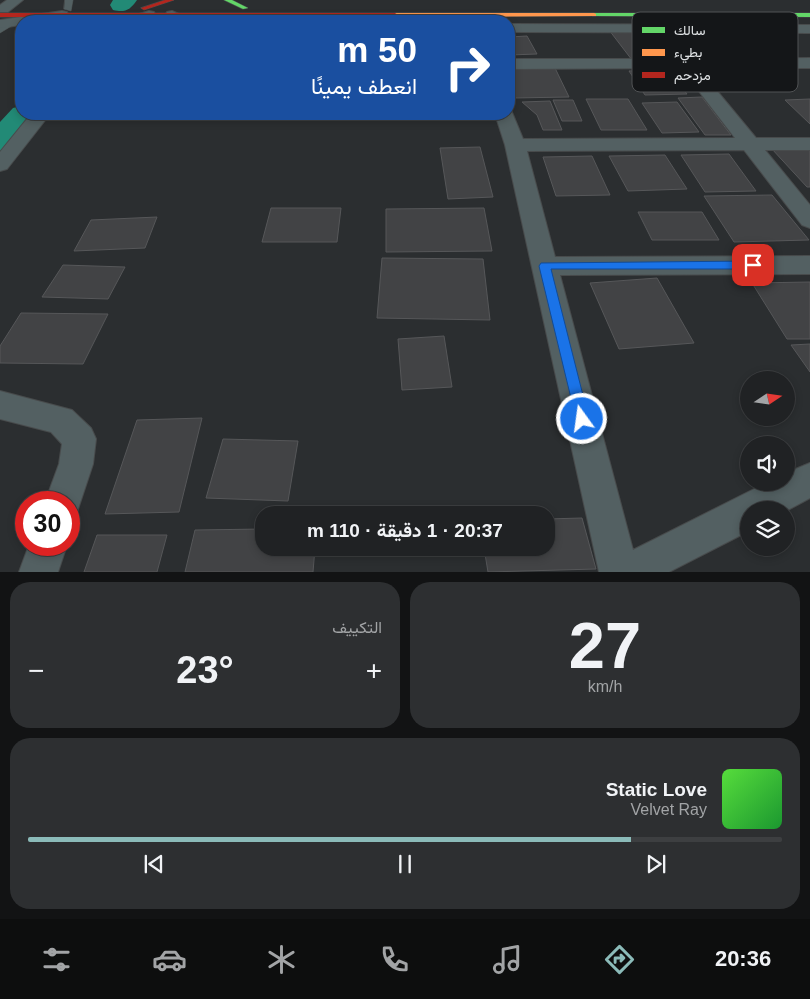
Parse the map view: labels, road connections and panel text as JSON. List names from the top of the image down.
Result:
{
  "legend": ["سالك", "بطيء", "مزدحم"],
  "north": "right",
  "page": {
    "turn": ["50 m", "انعطف يمينًا"],
    "limit": "30",
    "trip": "20:37 · 1 دقيقة · 110 m",
    "tile": [
      ["27", "km/h"],
      "التكييف"
    ],
    "heat": ["−", "23°", "+"],
    "song": ["Static Love", "Velvet Ray"],
    "tabs": "20:36"
  }
}
